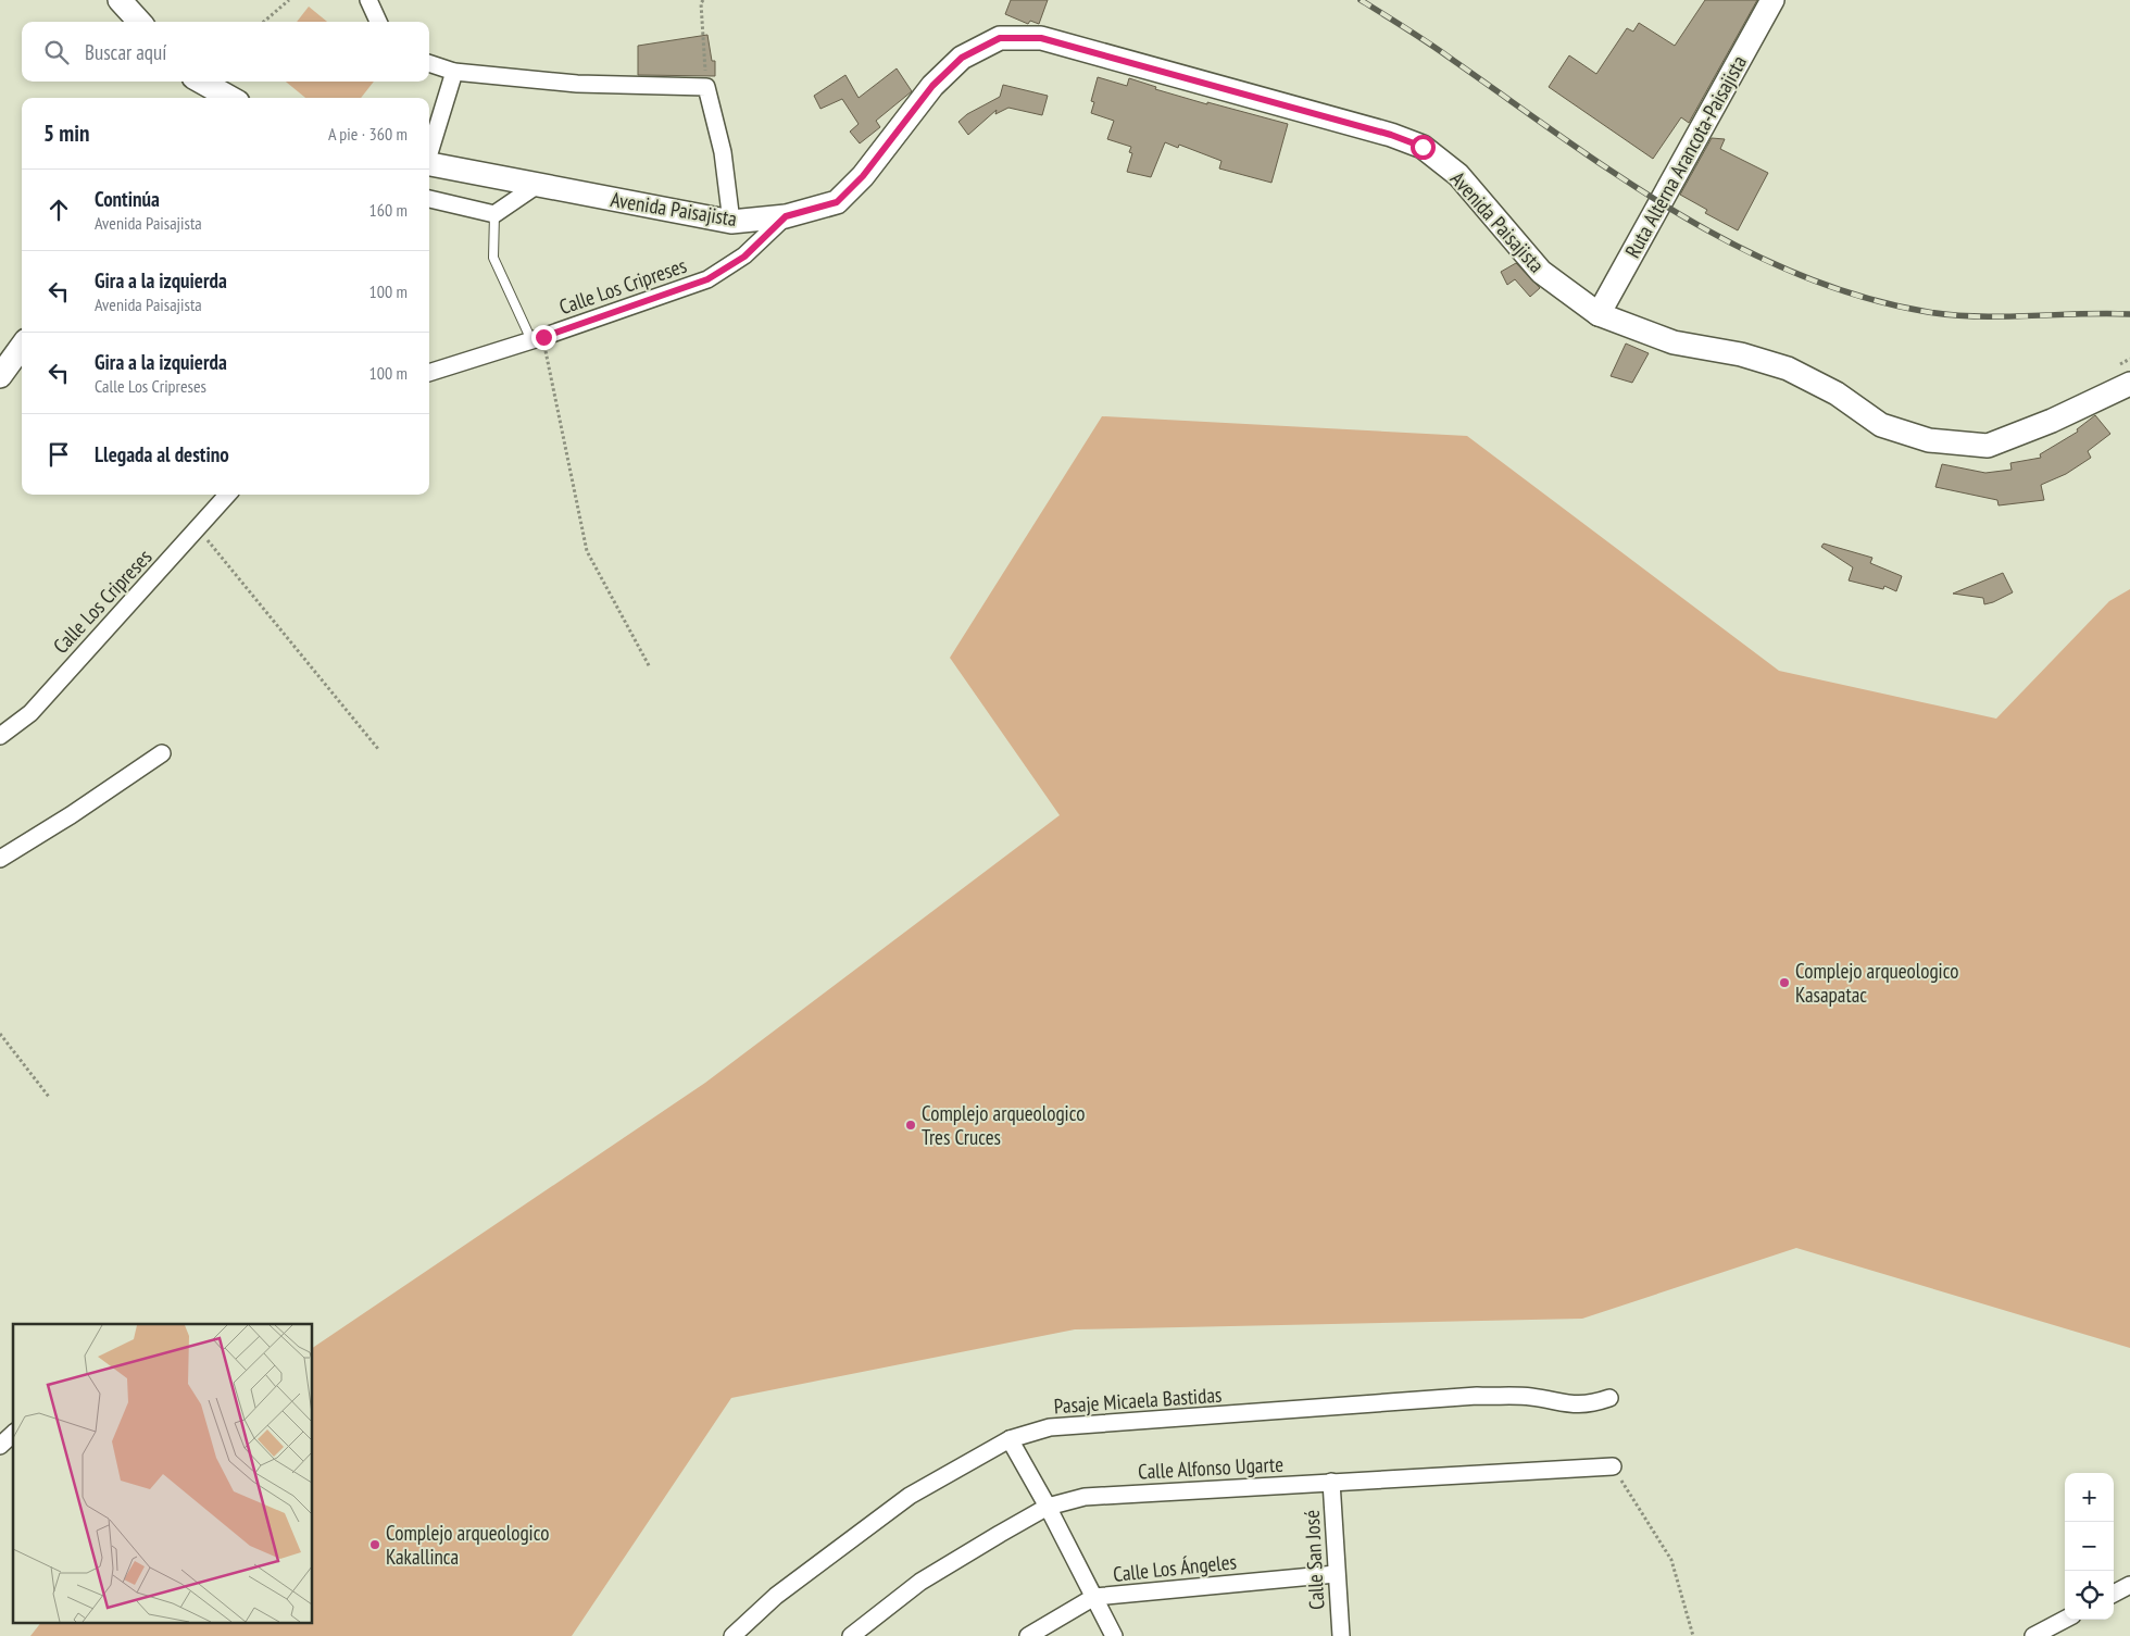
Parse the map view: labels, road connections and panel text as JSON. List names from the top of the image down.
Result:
{
  "streets": {
    "main road": ["Ruta Alterna Arancota-Paisajista", "Avenida Paisajista"],
    "street": [
      "Calle Los Cripreses",
      "Pasaje Micaela Bastidas",
      "Calle Alfonso Ugarte",
      "Calle San José",
      "Calle Los Ángeles"
    ]
  },
  "crossings": [
    ["Ruta Alterna Arancota-Paisajista", "Avenida Paisajista"],
    ["Avenida Paisajista", "Calle Los Cripreses"],
    ["Calle Alfonso Ugarte", "Calle San José"],
    ["Calle San José", "Calle Los Ángeles"]
  ],
  "places": ["Complejo arqueologico Kasapatac", "Complejo arqueologico Tres Cruces", "Complejo arqueologico Kakallinca"],
  "page": {
    "search": "Buscar aquí",
    "heading": ["5 min", "A pie · 360 m"],
    "list": [
      ["Continúa", "Avenida Paisajista", "160 m"],
      ["Gira a la izquierda", "Avenida Paisajista", "100 m"],
      ["Gira a la izquierda", "Calle Los Cripreses", "100 m"],
      "Llegada al destino"
    ],
    "map_buttons": ["+", "−"]
  }
}
